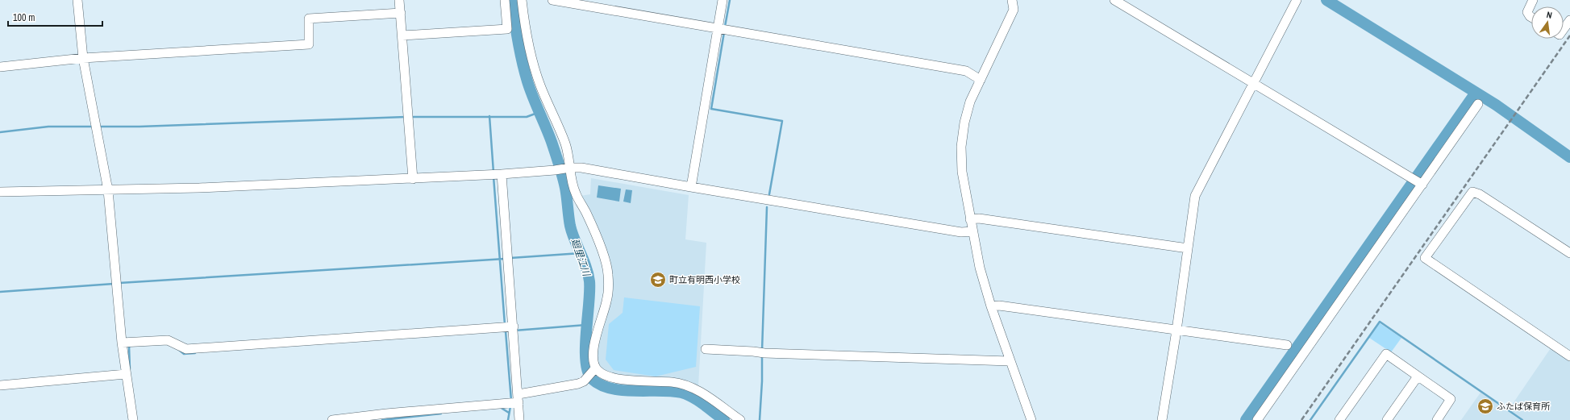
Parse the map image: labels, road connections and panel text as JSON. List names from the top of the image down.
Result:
{
  "water": ["廻里江川"],
  "places": {
    "school or university": ["町立有明西小学校", "ふたば保育所"]
  },
  "scale_bar": "100 m",
  "north": "top"
}
